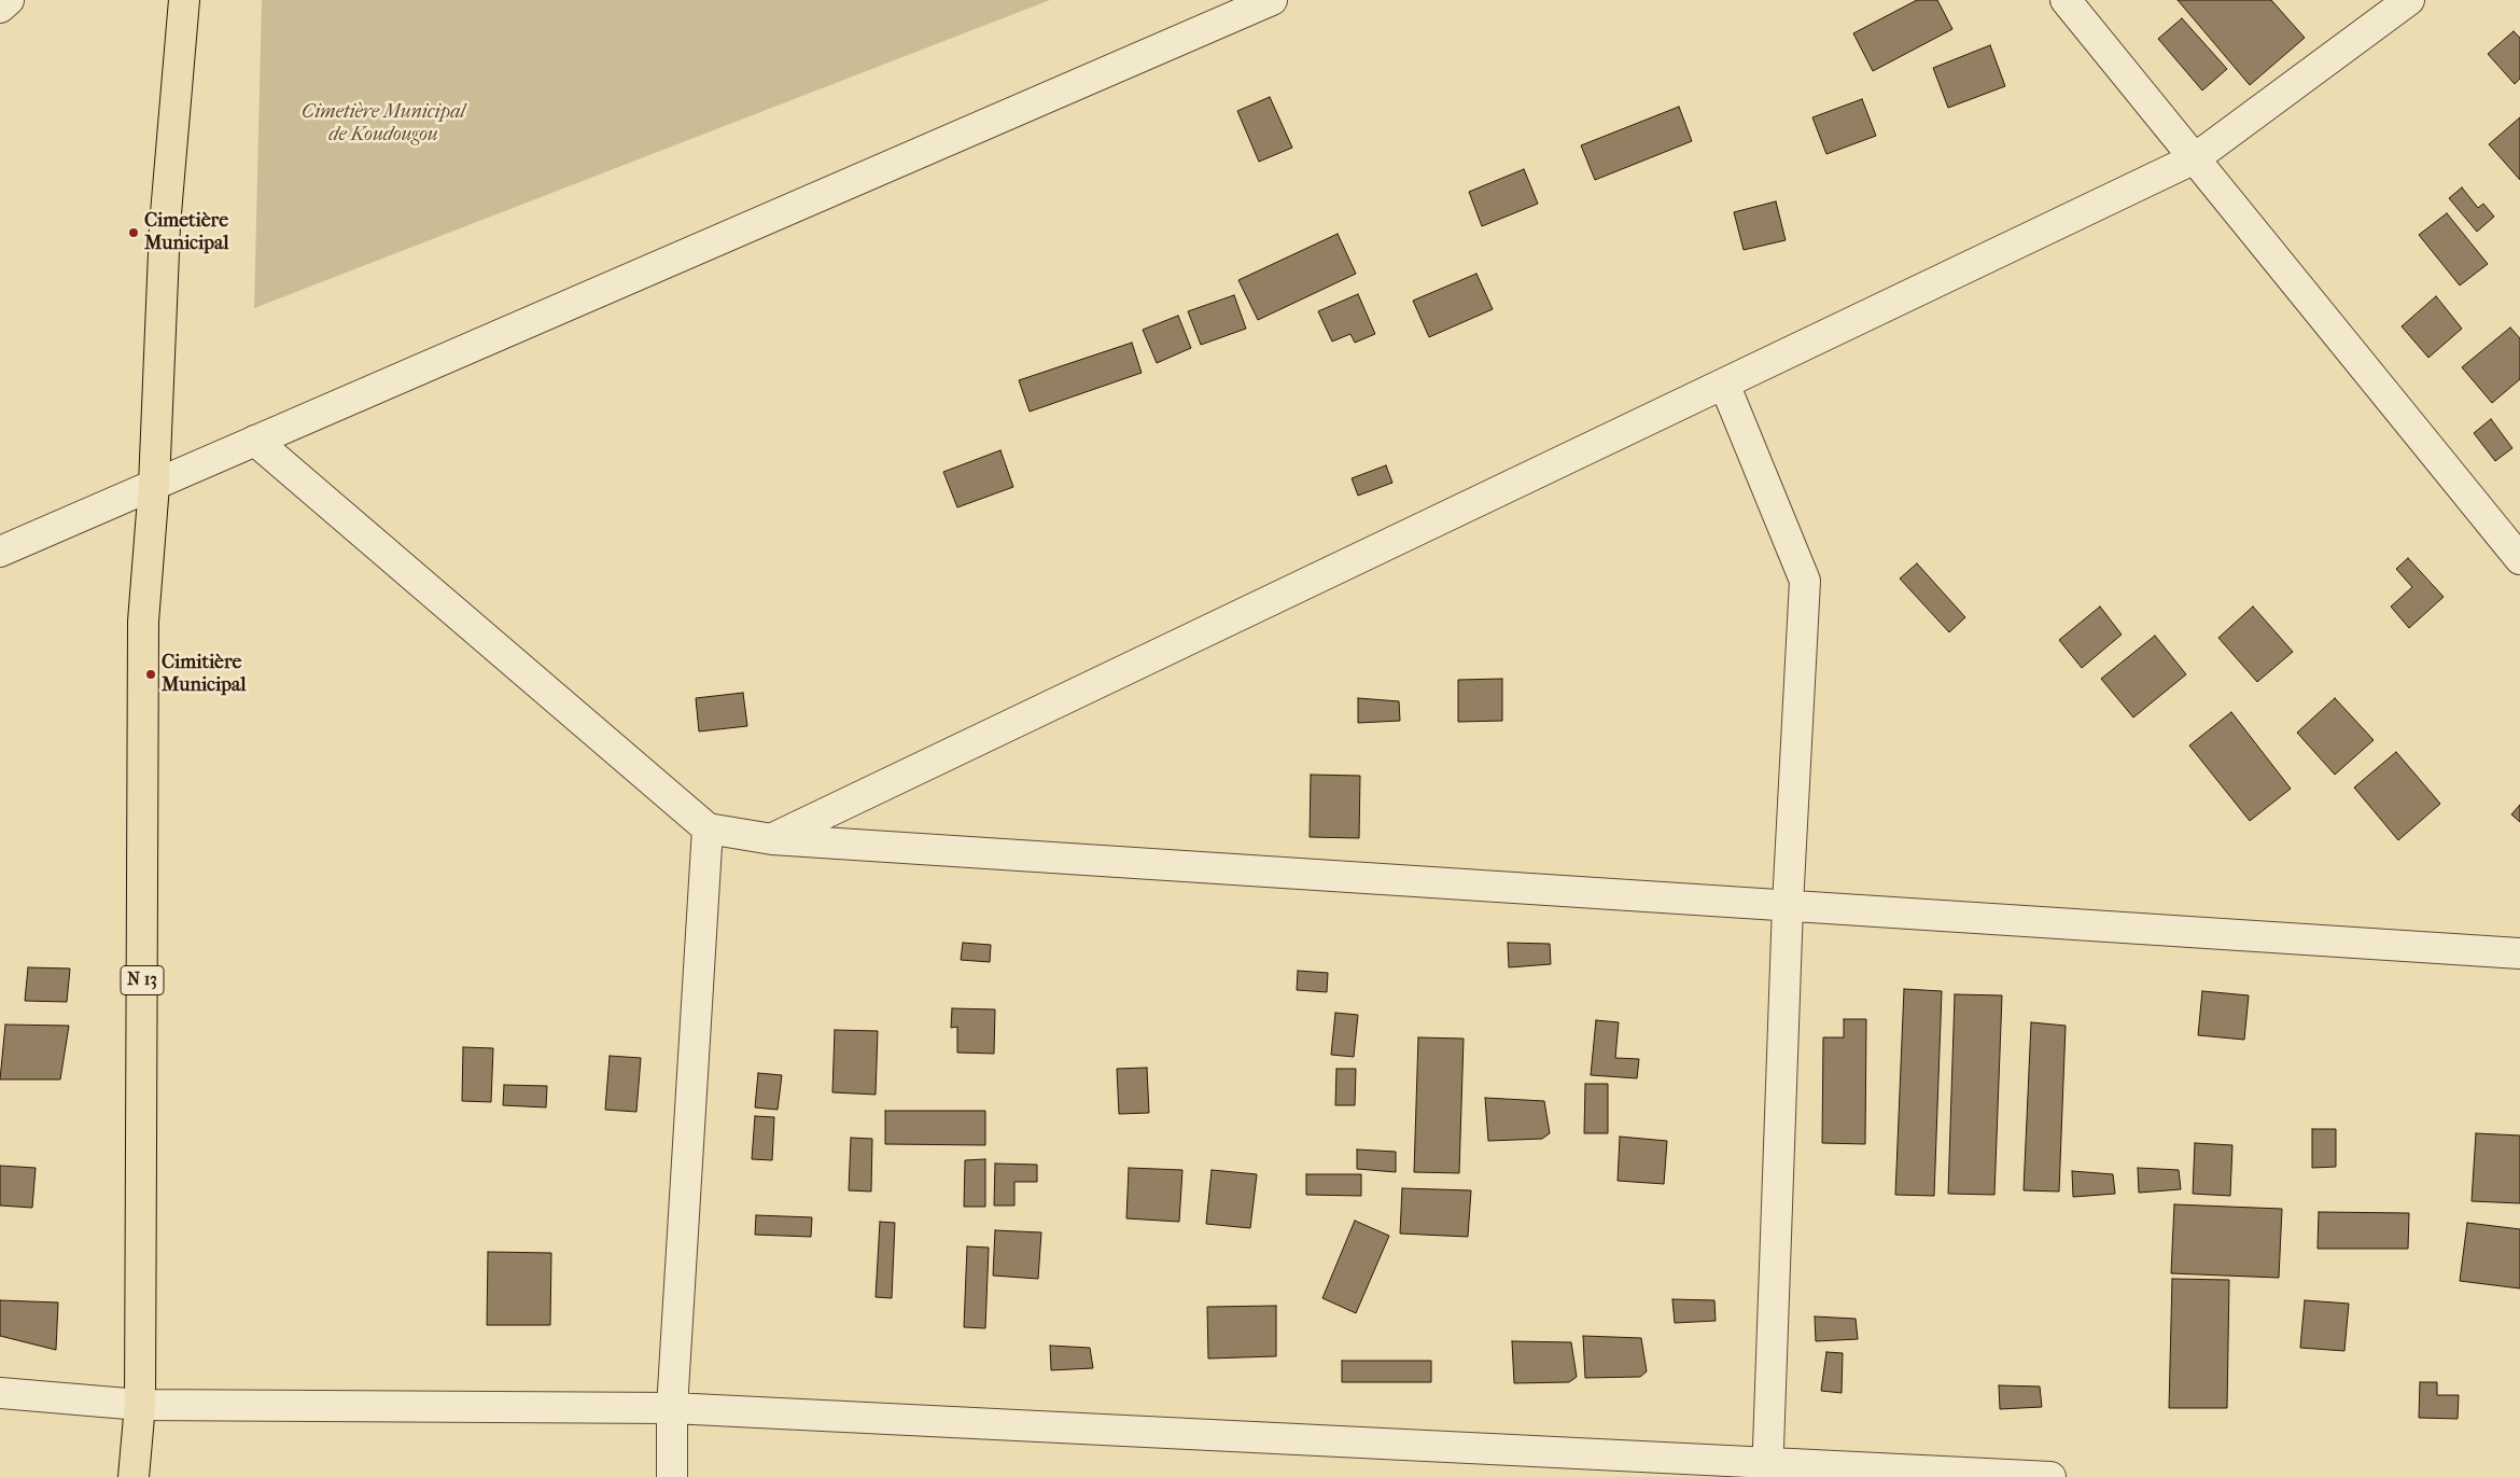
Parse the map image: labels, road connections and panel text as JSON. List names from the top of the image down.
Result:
{
  "streets": {
    "main road": ["N 13"]
  },
  "parks": ["Cimetière Municipal de Koudougou"],
  "places": ["Cimetière Municipal", "Cimitière Municipal"]
}
